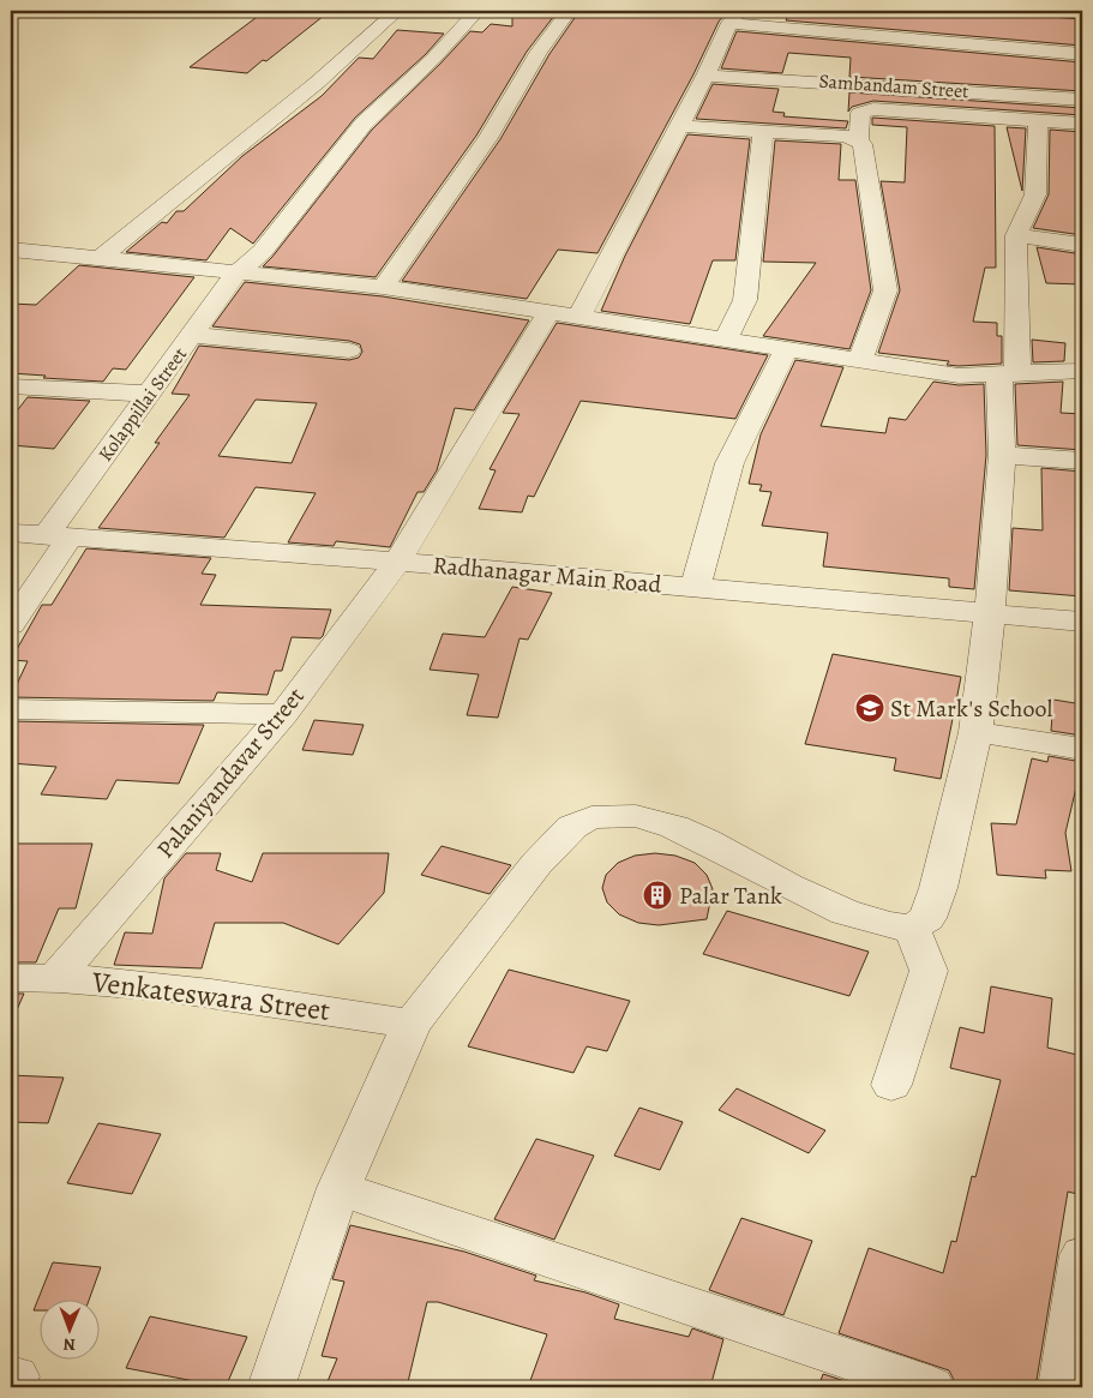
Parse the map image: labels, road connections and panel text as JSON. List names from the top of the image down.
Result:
{
  "streets": {
    "street": [
      "Sambandam Street",
      "Kolappillai Street",
      "Radhanagar Main Road",
      "Palaniyandavar Street",
      "Venkateswara Street"
    ]
  },
  "crossings": [
    ["Kolappillai Street", "Radhanagar Main Road"],
    ["Radhanagar Main Road", "Palaniyandavar Street"],
    ["Palaniyandavar Street", "Venkateswara Street"]
  ],
  "places": {
    "school or university": ["St Mark's School"],
    "building": ["Palar Tank"]
  },
  "north": "bottom"
}
